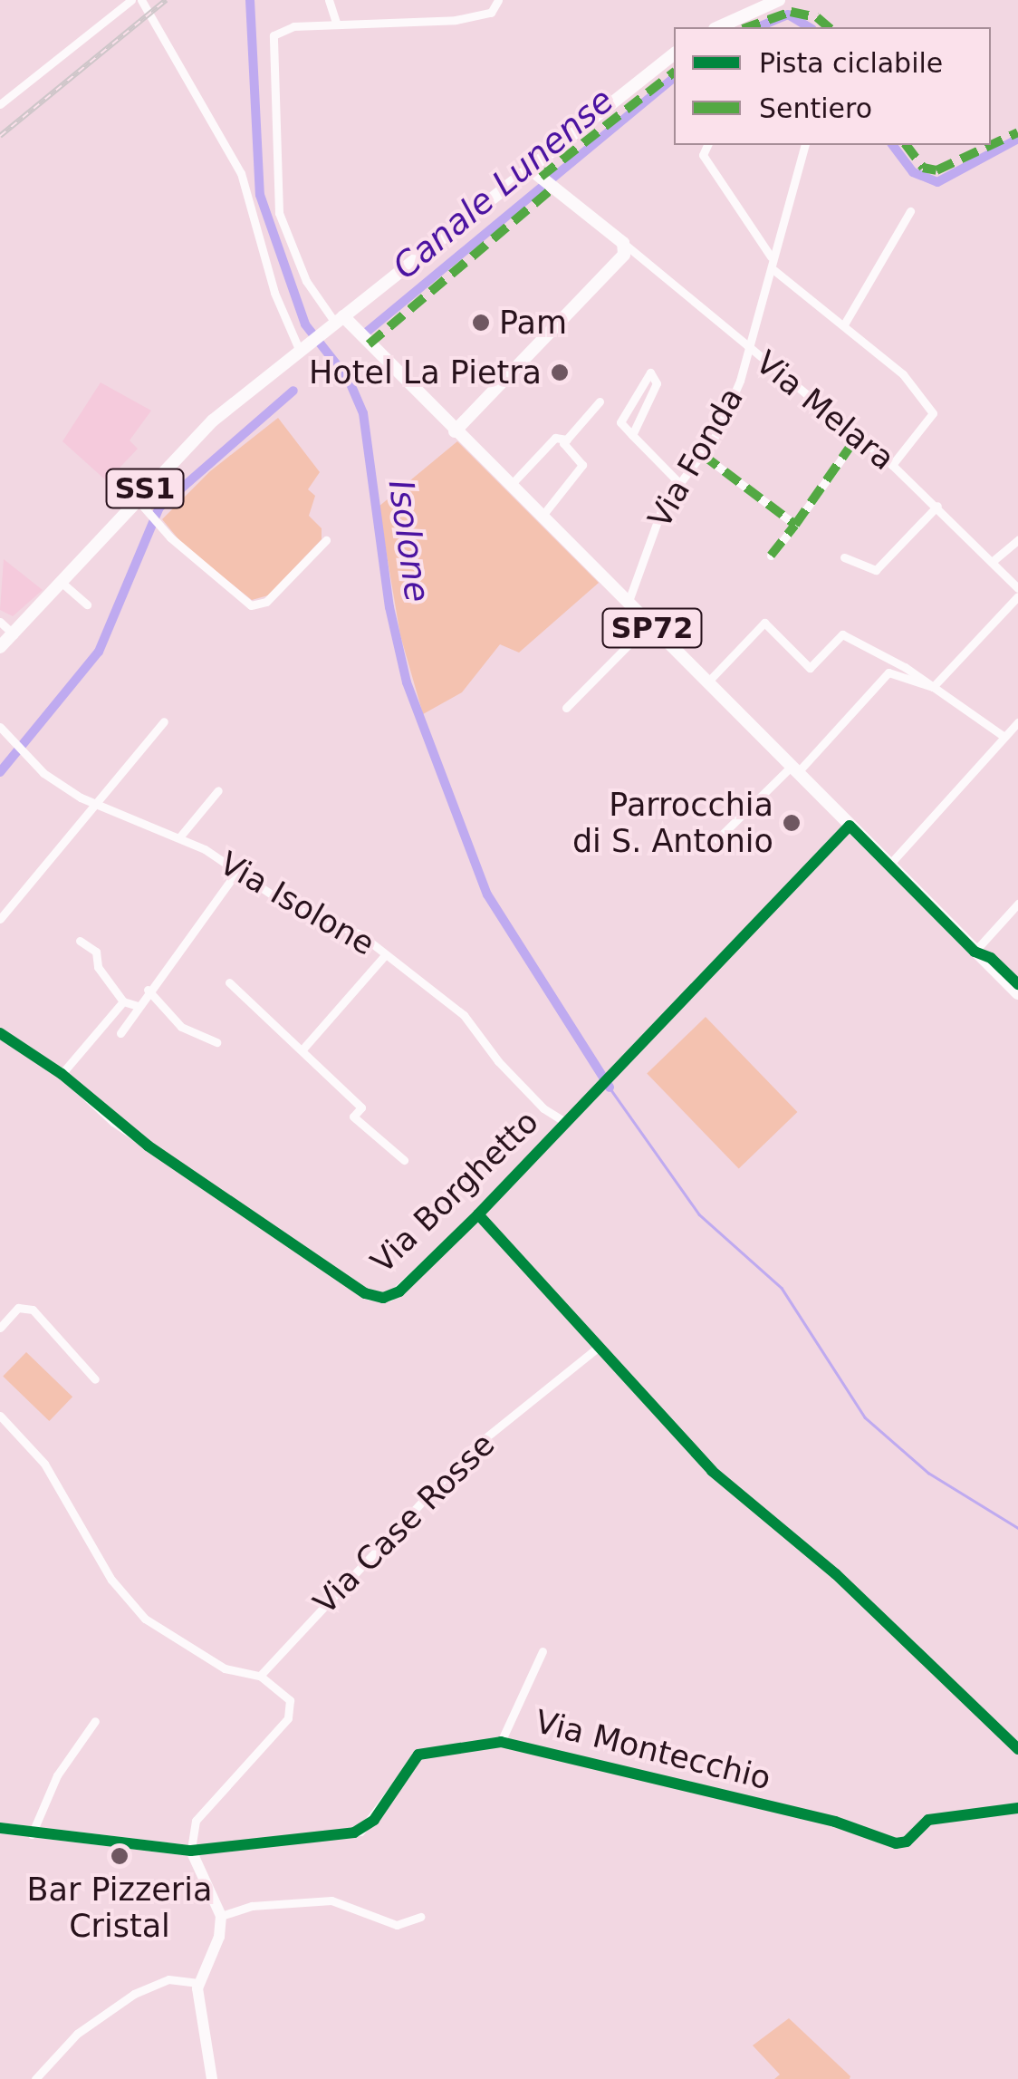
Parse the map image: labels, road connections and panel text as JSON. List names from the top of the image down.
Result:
{
  "streets": {
    "main road": ["Via Melara", "SS1", "SP72"],
    "street": [
      "Via Fonda",
      "Via Isolone",
      "Via Borghetto",
      "Via Case Rosse",
      "Via Montecchio"
    ]
  },
  "crossings": [
    ["Via Melara", "Via Fonda"],
    ["Via Fonda", "SP72"],
    ["SS1", "SP72"],
    ["SP72", "Via Borghetto"],
    ["Via Isolone", "Via Borghetto"]
  ],
  "water": ["Canale Lunense", "Isolone"],
  "places": [
    "Pam",
    "Hotel La Pietra",
    "Parrocchia di S. Antonio",
    "Bar Pizzeria Cristal"
  ],
  "legend": ["Pista ciclabile", "Sentiero"]
}
